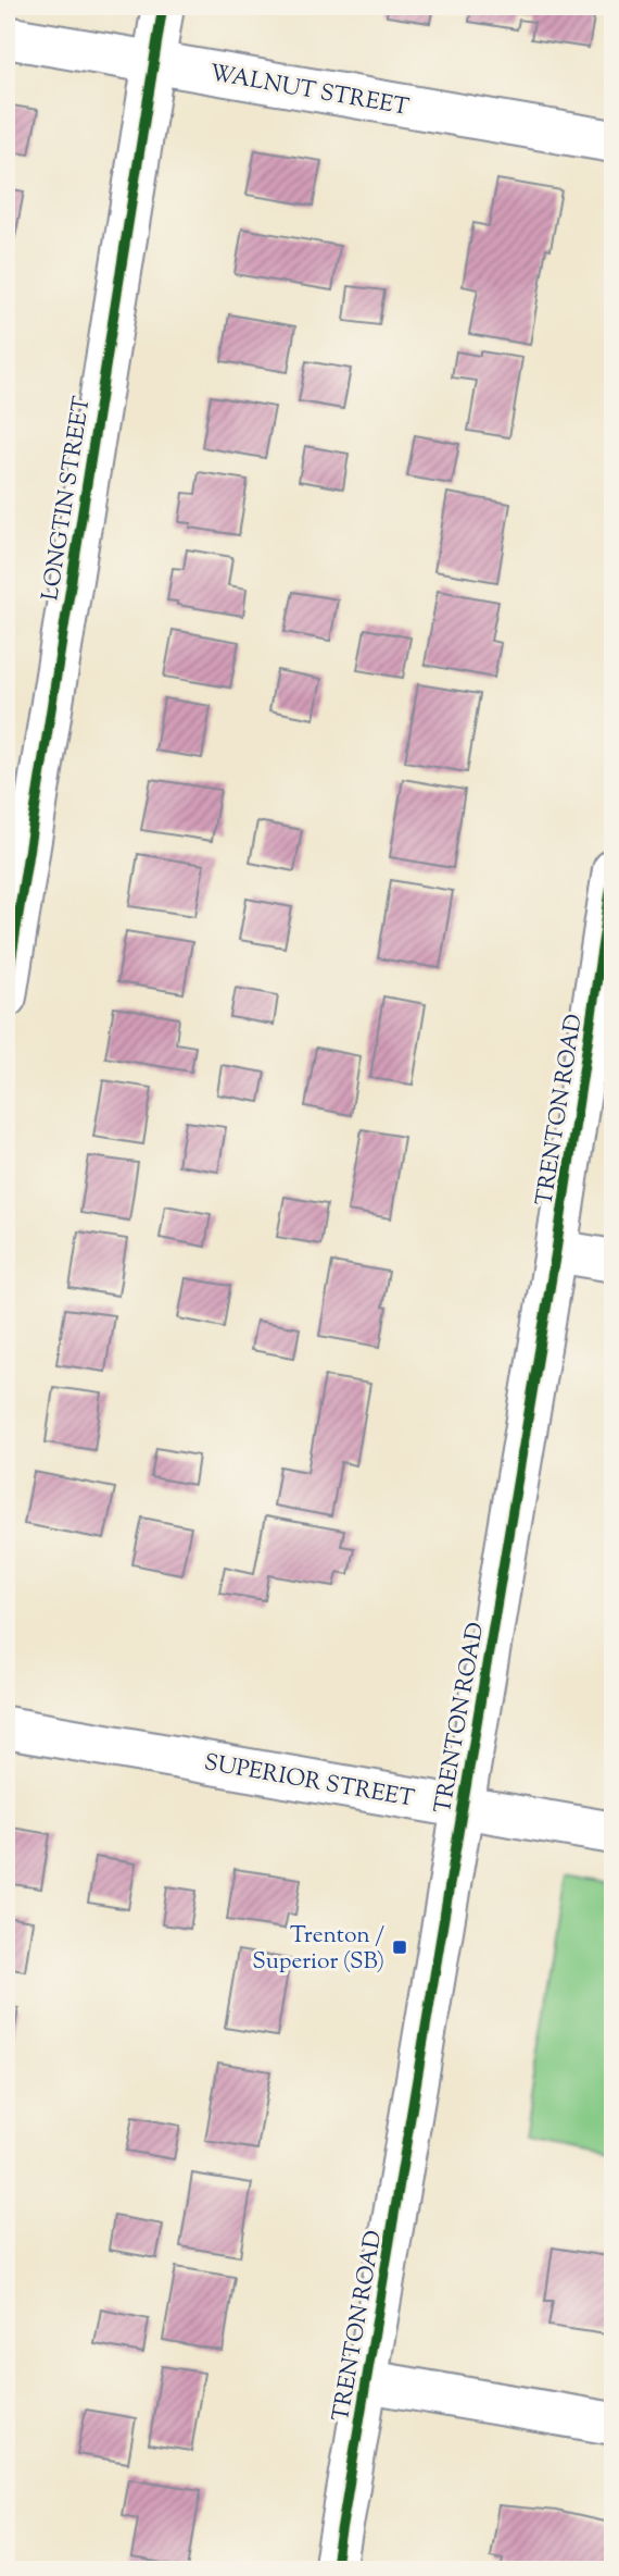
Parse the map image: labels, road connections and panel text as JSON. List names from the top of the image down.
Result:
{
  "streets": {
    "street": [
      "WALNUT STREET",
      "LONGTIN STREET",
      "TRENTON ROAD",
      "SUPERIOR STREET"
    ]
  },
  "crossings": [
    ["WALNUT STREET", "LONGTIN STREET"],
    ["TRENTON ROAD", "SUPERIOR STREET"]
  ],
  "places": {
    "transit": ["Trenton / Superior (SB)"]
  }
}
